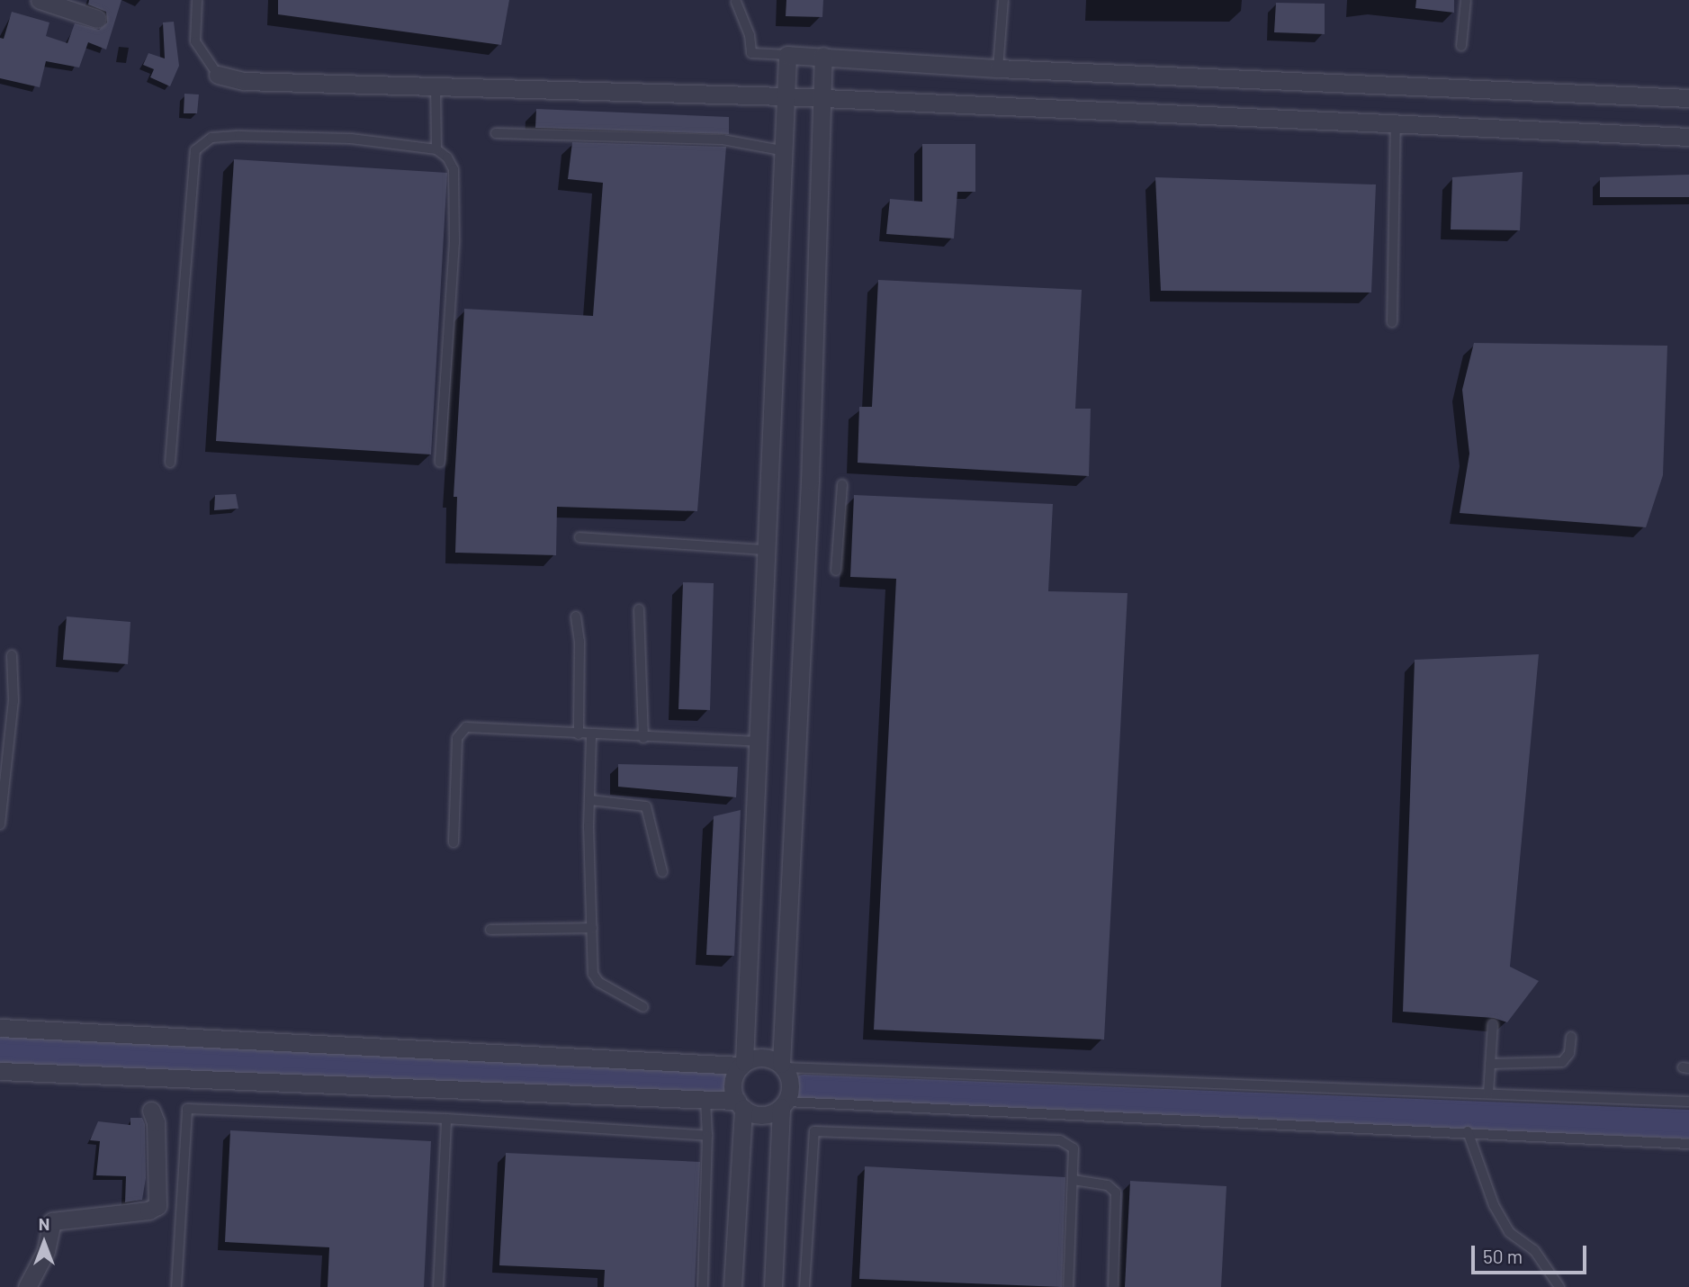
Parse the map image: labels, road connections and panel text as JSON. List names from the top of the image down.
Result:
{
  "scale_bar": "50 m",
  "north": "top"
}
